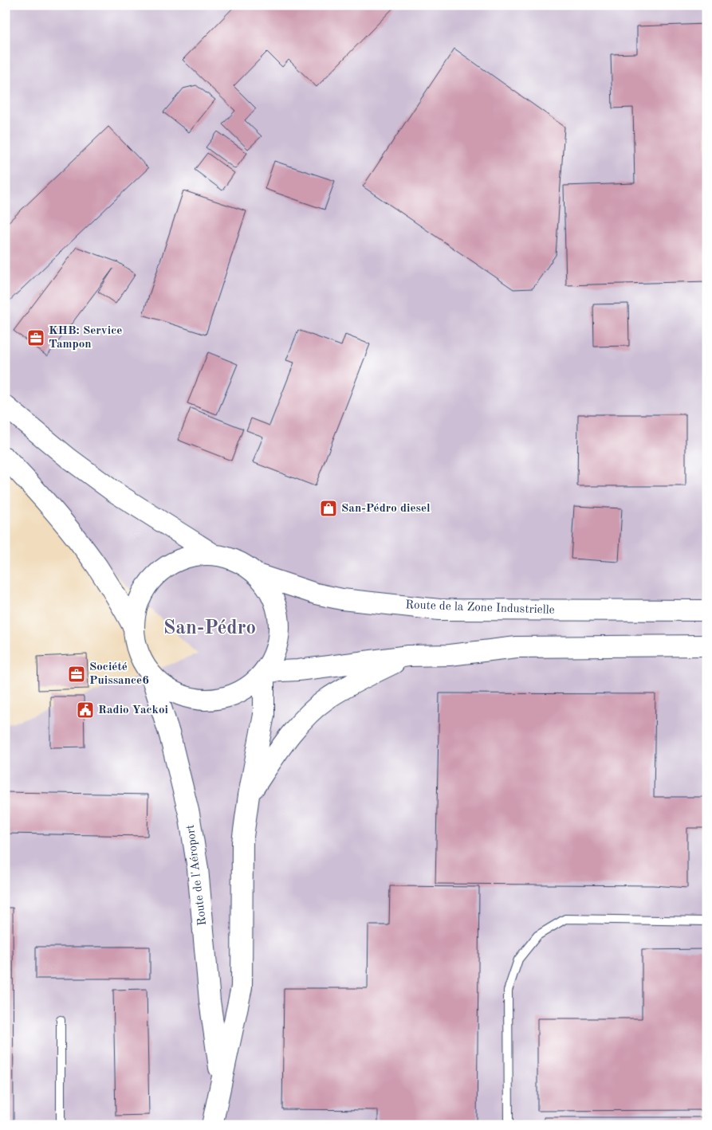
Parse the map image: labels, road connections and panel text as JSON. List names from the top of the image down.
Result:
{
  "streets": {
    "main road": ["Route de la Zone Industrielle", "Route de l'Aéroport"]
  },
  "districts": ["San-Pédro"],
  "places": {
    "office": ["KHB: Service Tampon", "Société Puissance6"],
    "shop": ["San-Pédro diesel"],
    "public building": ["Radio Yackoi"]
  }
}
